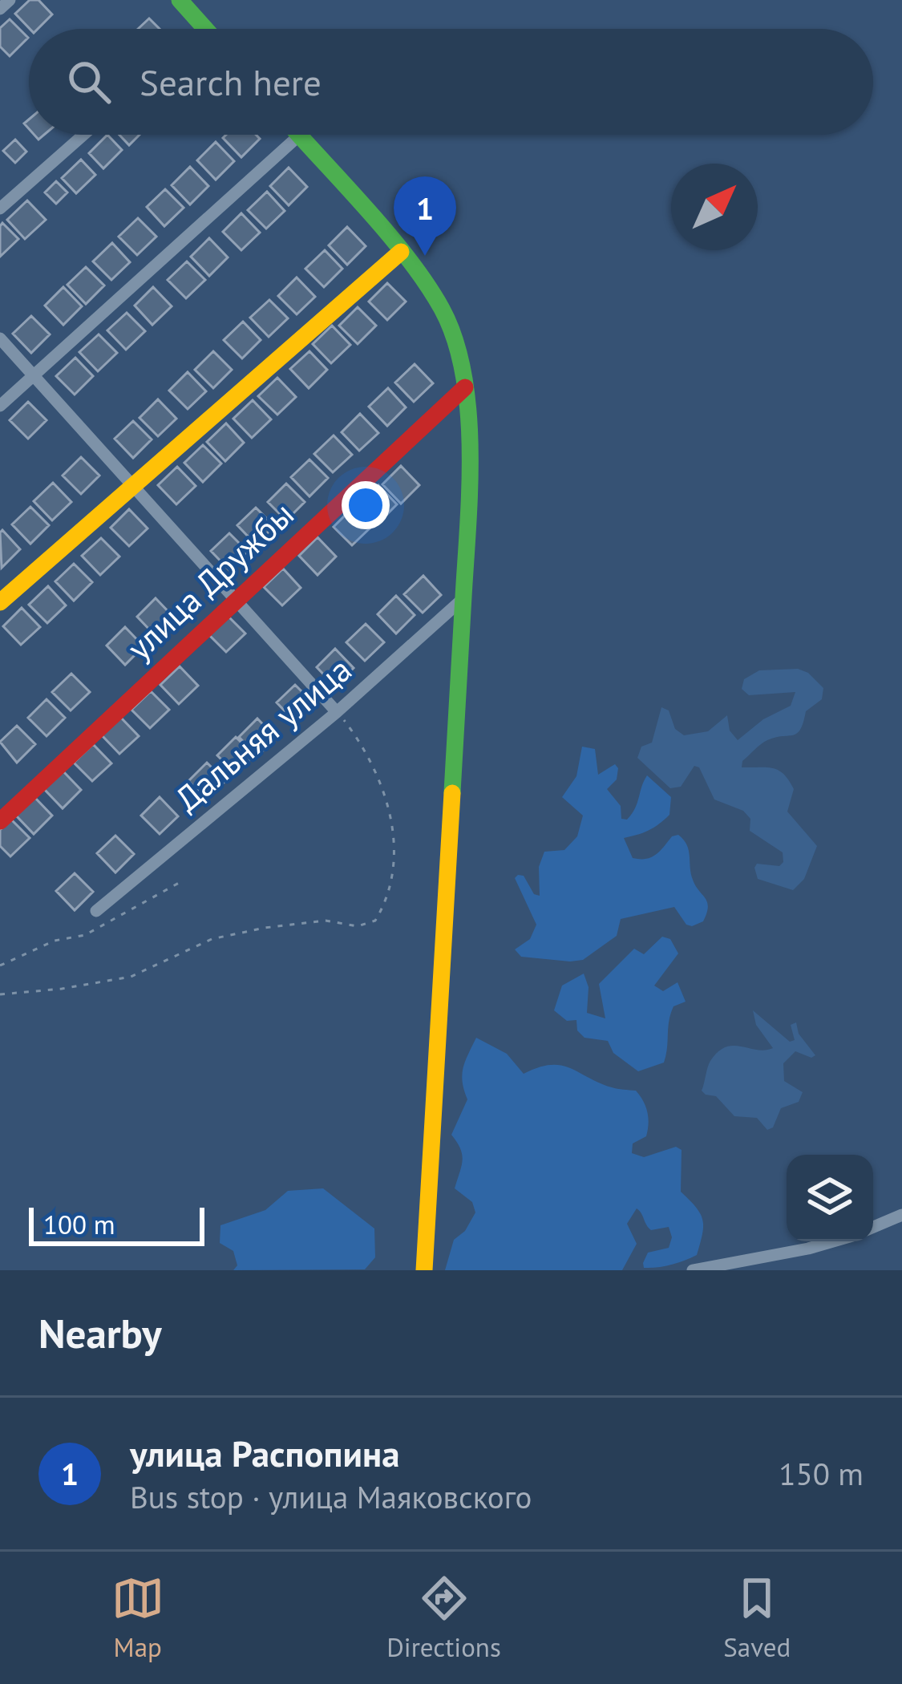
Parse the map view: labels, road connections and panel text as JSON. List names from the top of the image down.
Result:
{
  "streets": {
    "main road": ["улица Дружбы"],
    "street": ["Дальняя улица"]
  },
  "scale_bar": "100 m",
  "north": "top right",
  "page": {
    "search": "Search here",
    "pins": "1",
    "scale": "100 m",
    "heading": "Nearby",
    "list": [
      {
        "mark": "1",
        "name": "улица Распопина",
        "note": "Bus stop · улица Маяковского",
        "value": "150 m"
      }
    ],
    "nav": ["Map", "Directions", "Saved"]
  }
}
